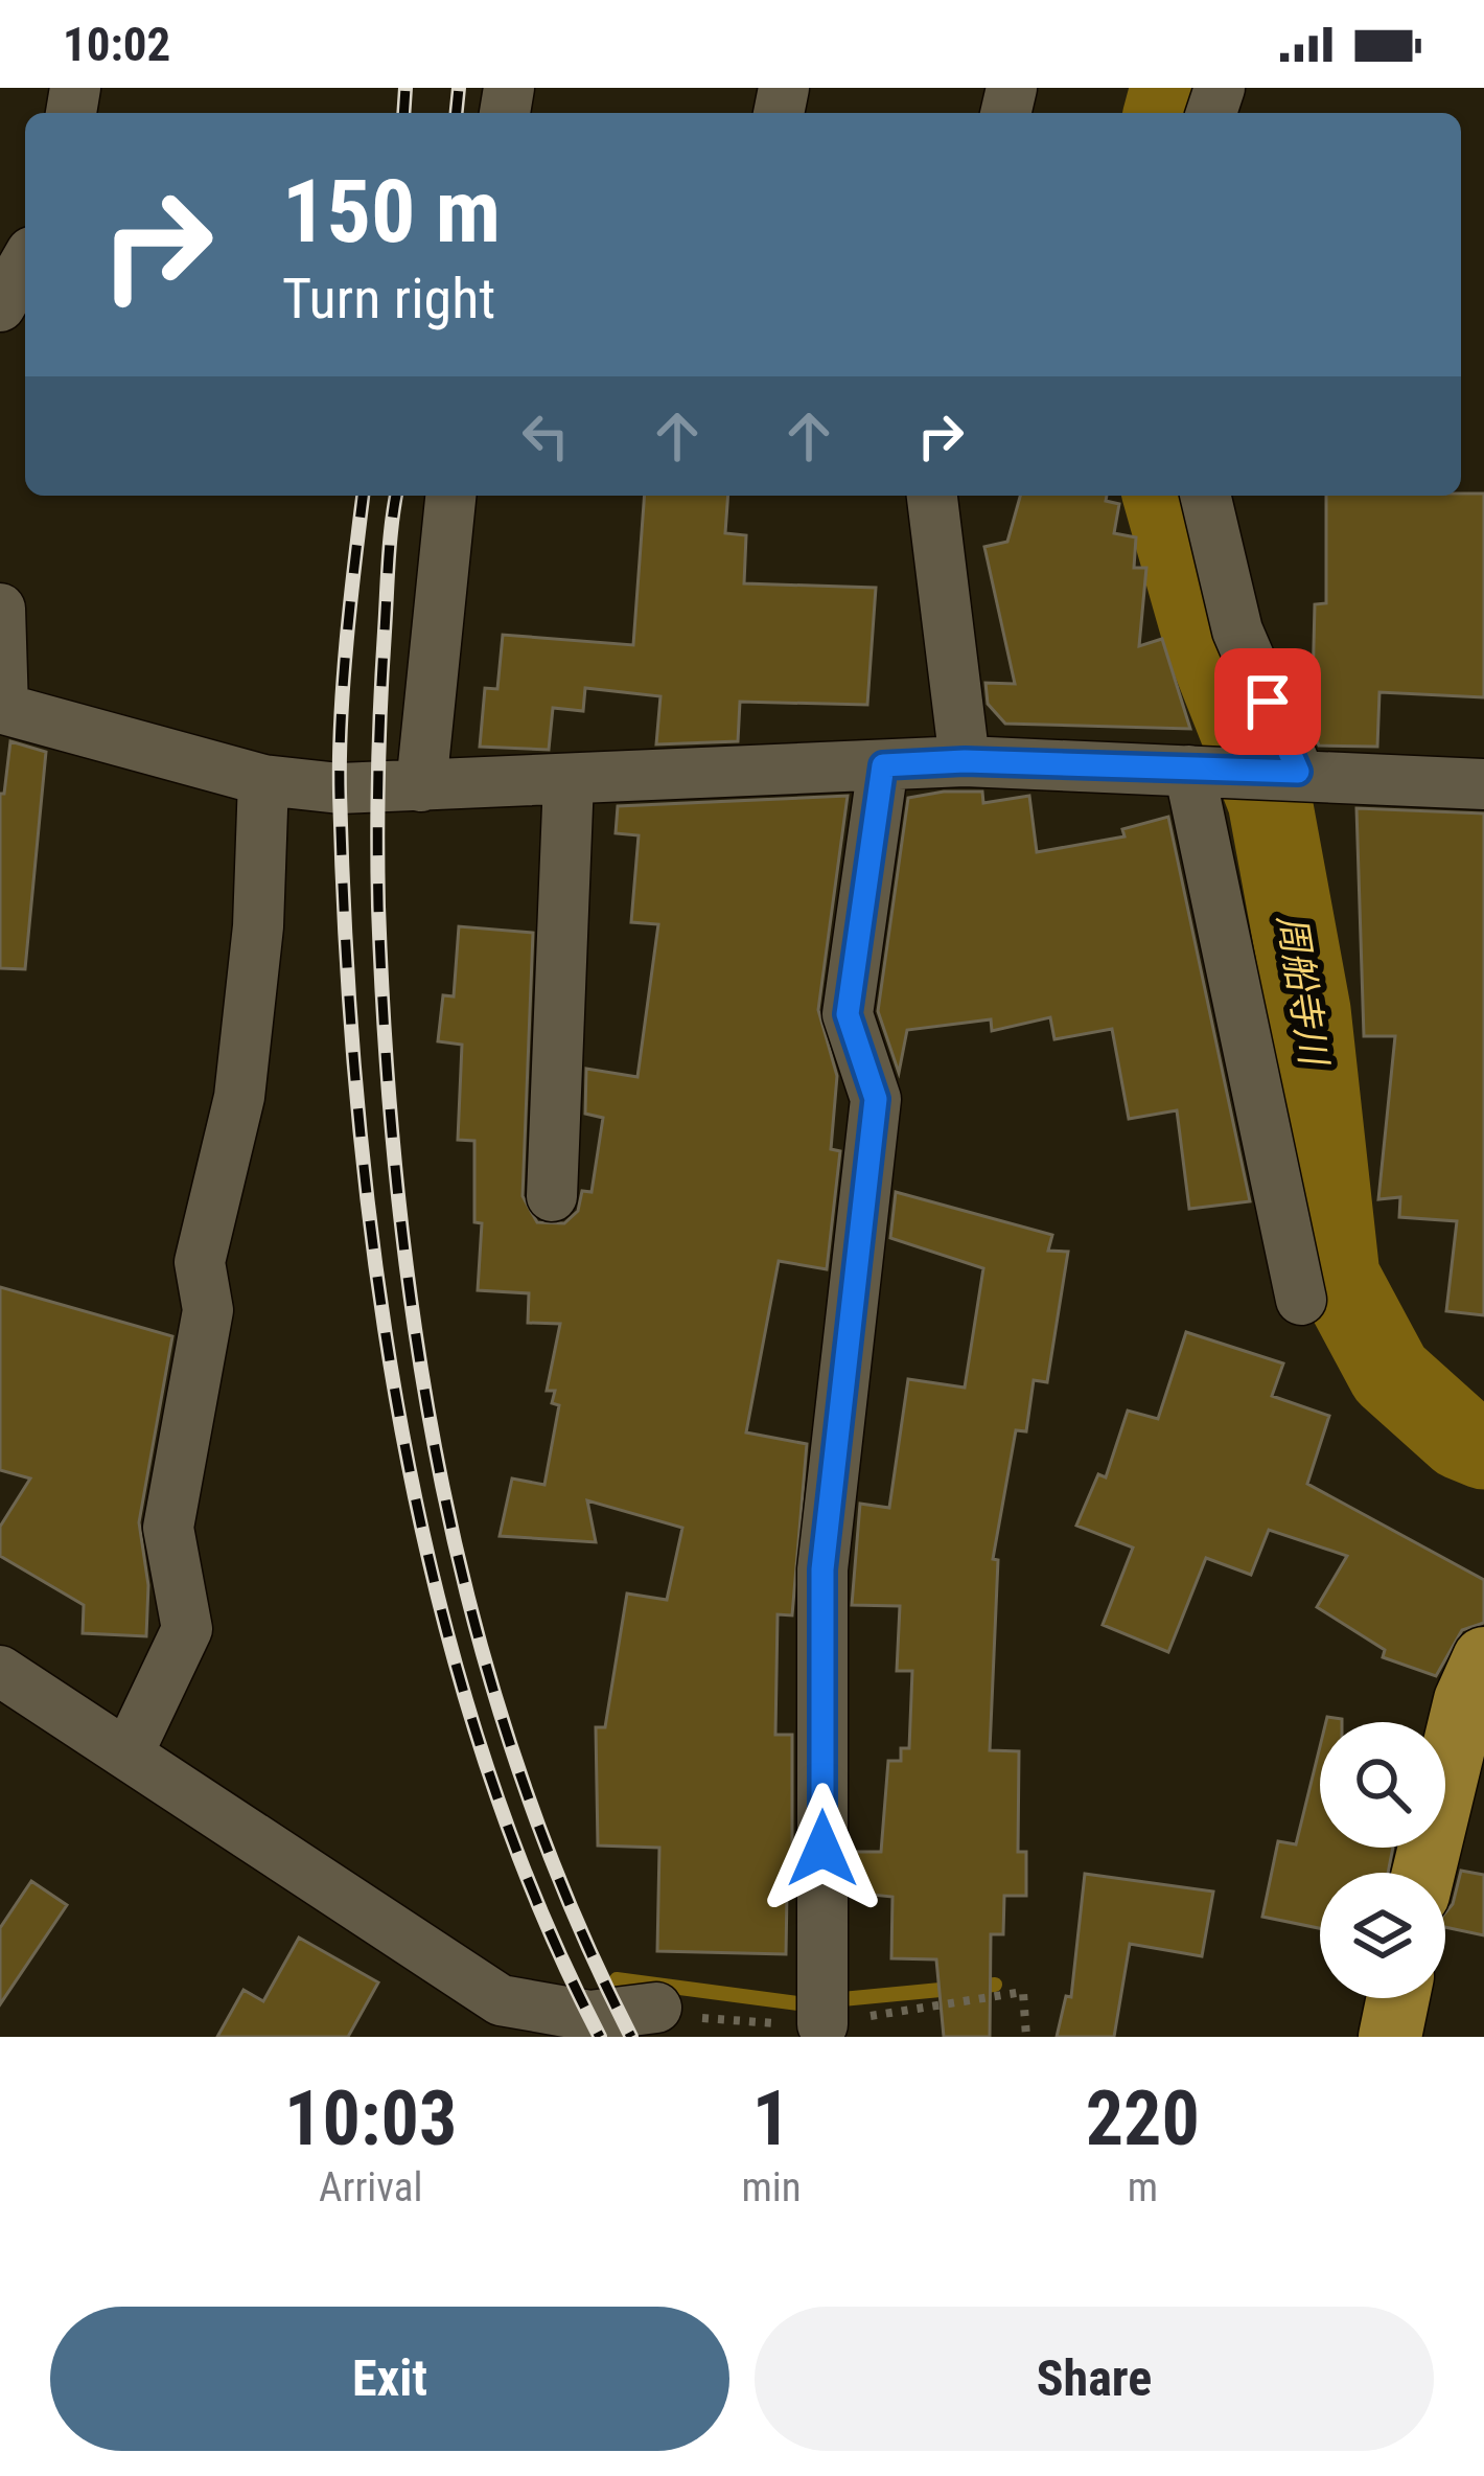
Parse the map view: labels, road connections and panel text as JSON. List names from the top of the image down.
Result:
{
  "water": ["周船寺川"],
  "page": {
    "status": "10:02",
    "turn": ["150 m", "Turn right"],
    "eta": [
      "10:03",
      "Arrival",
      "1",
      "min",
      "220",
      "m"
    ],
    "buttons": ["Exit", "Share"]
  }
}
